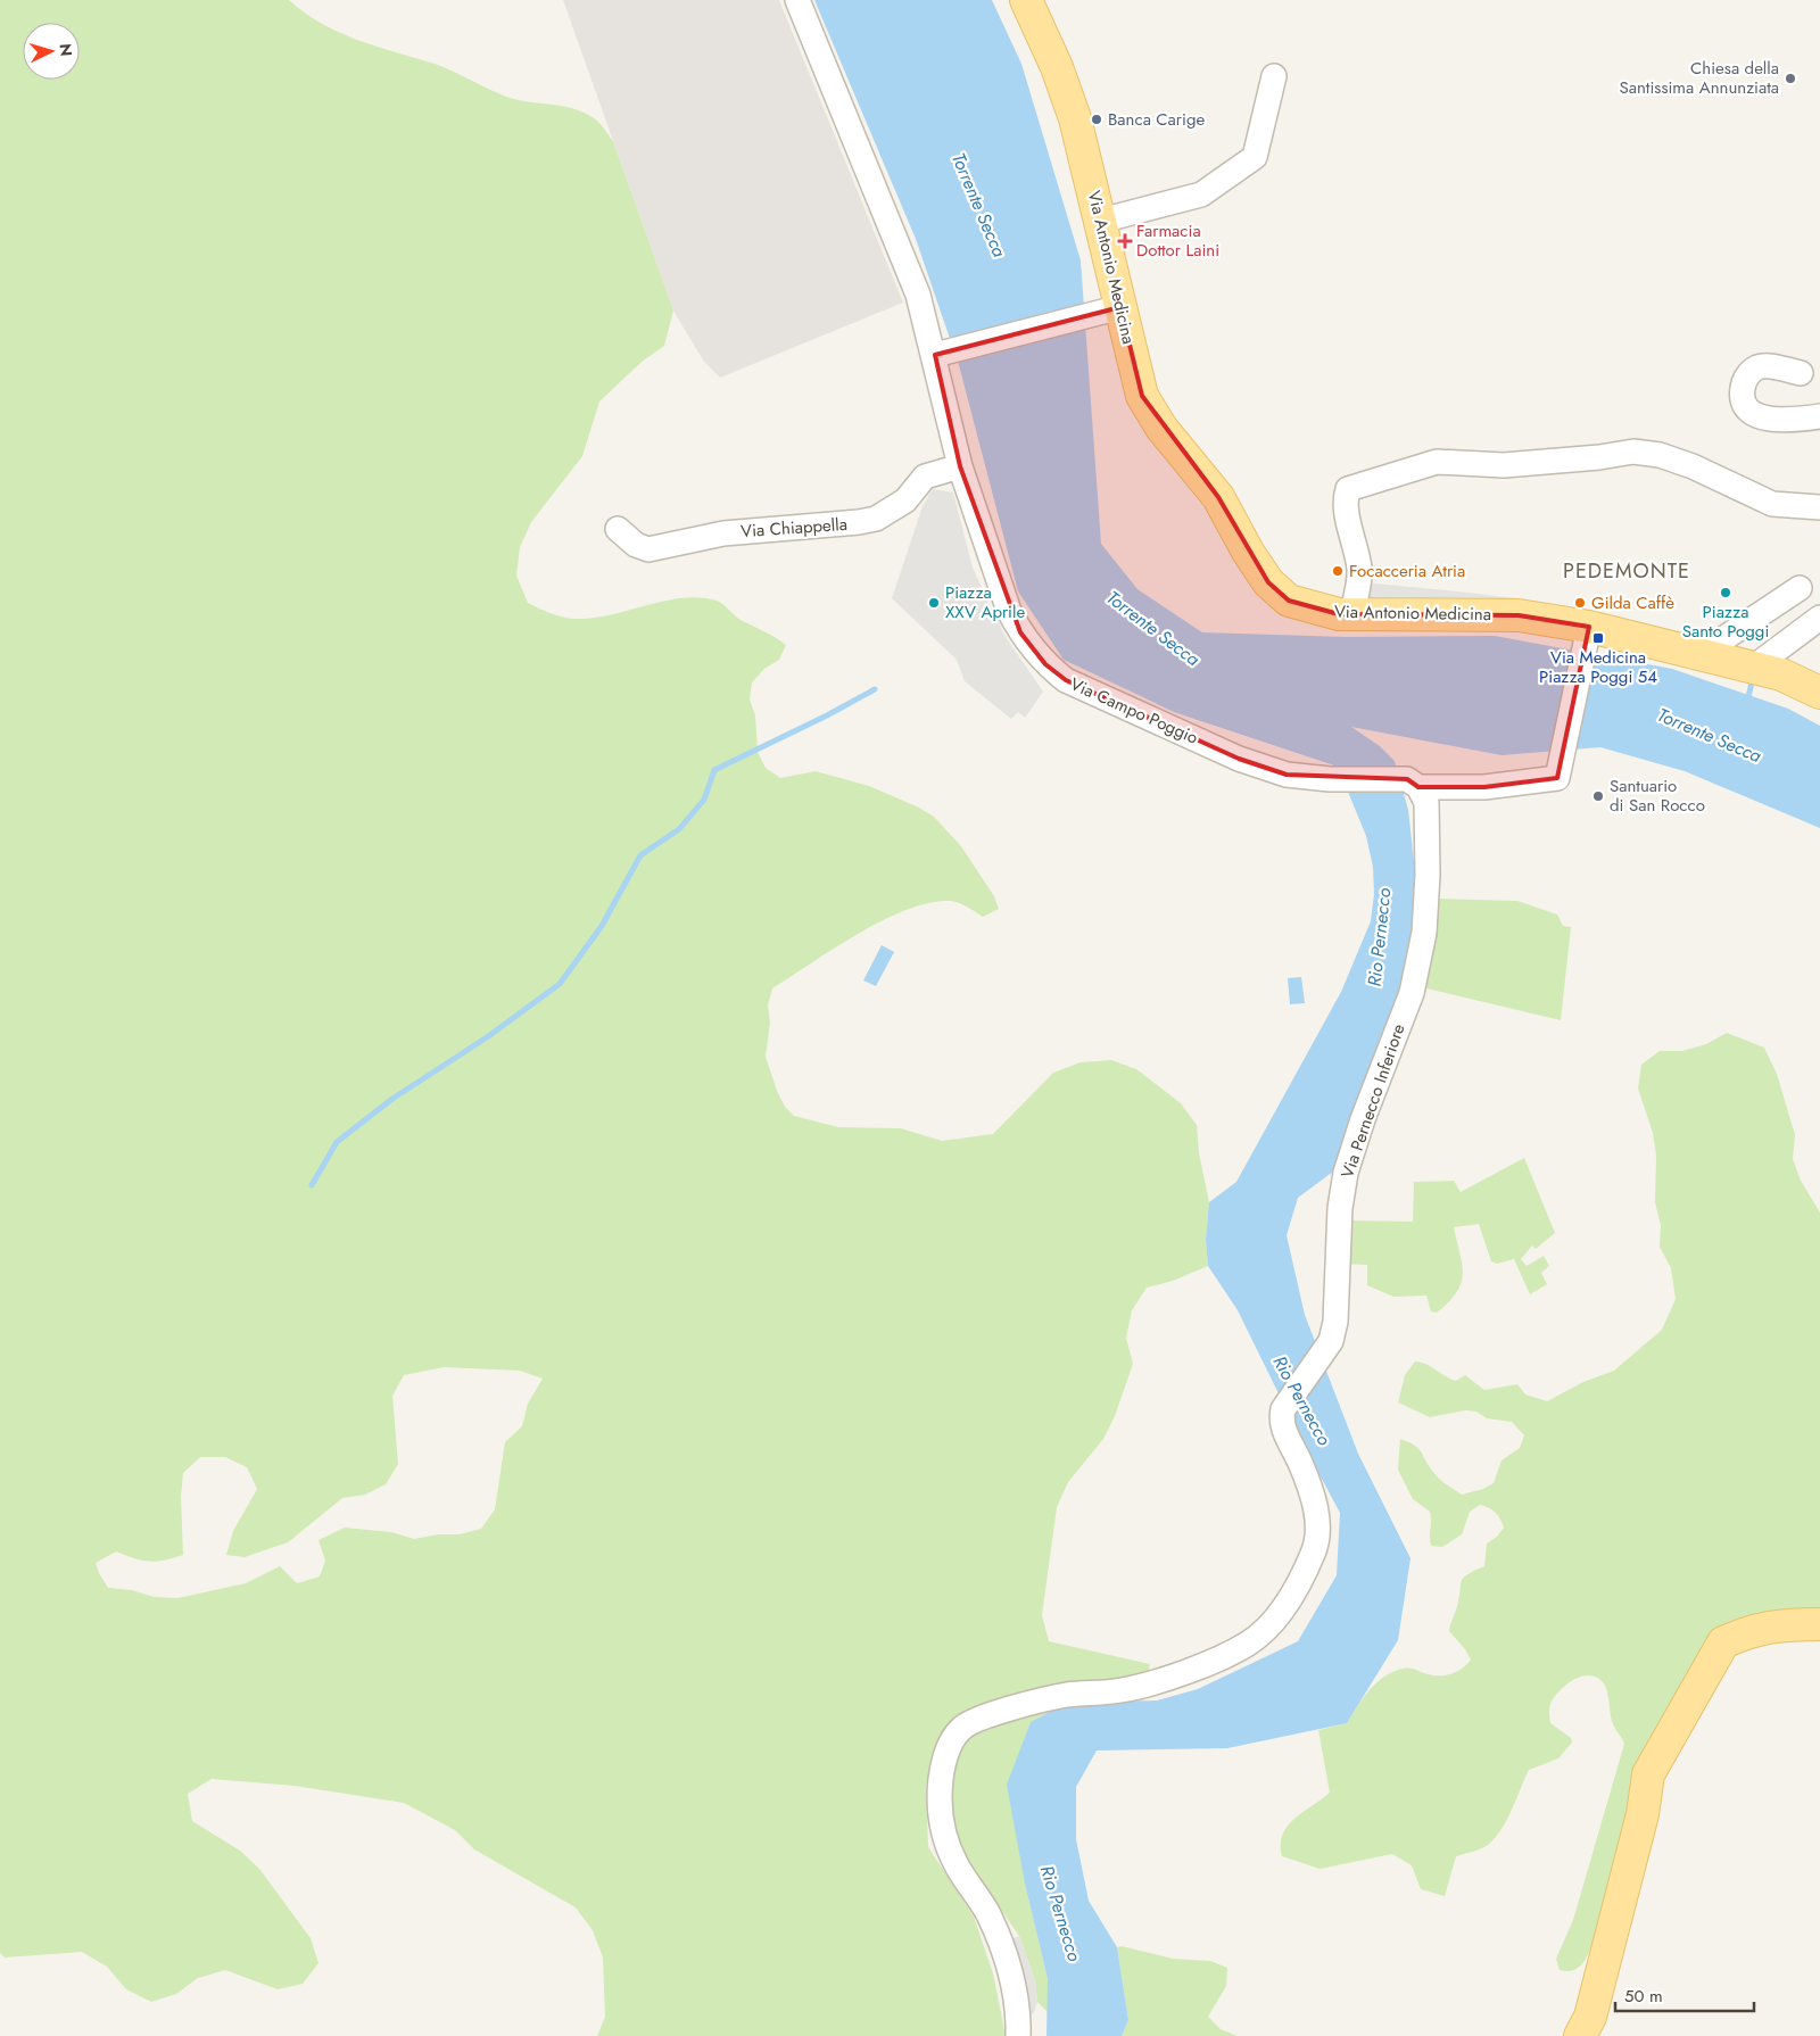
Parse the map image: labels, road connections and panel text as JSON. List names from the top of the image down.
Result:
{
  "streets": {
    "main road": ["Via Antonio Medicina"],
    "street": ["Via Chiappella", "Via Campo Poggio", "Via Pernecco Inferiore"]
  },
  "crossings": [
    ["Via Antonio Medicina", "Via Campo Poggio"],
    ["Via Chiappella", "Via Campo Poggio"],
    ["Via Campo Poggio", "Via Pernecco Inferiore"]
  ],
  "districts": ["PEDEMONTE"],
  "water": ["Torrente Secca", "Rio Pernecco"],
  "places": {
    "other": [
      "Chiesa della Santissima Annunziata",
      "Banca Carige",
      "Focacceria Atria",
      "Piazza Santo Poggi",
      "Piazza XXV Aprile",
      "Gilda Caffè",
      "Santuario di San Rocco"
    ],
    "health": ["Farmacia Dottor Laini"],
    "transit": ["Via Medicina Piazza Poggi 54"]
  },
  "scale_bar": "50 m",
  "north": "right"
}
